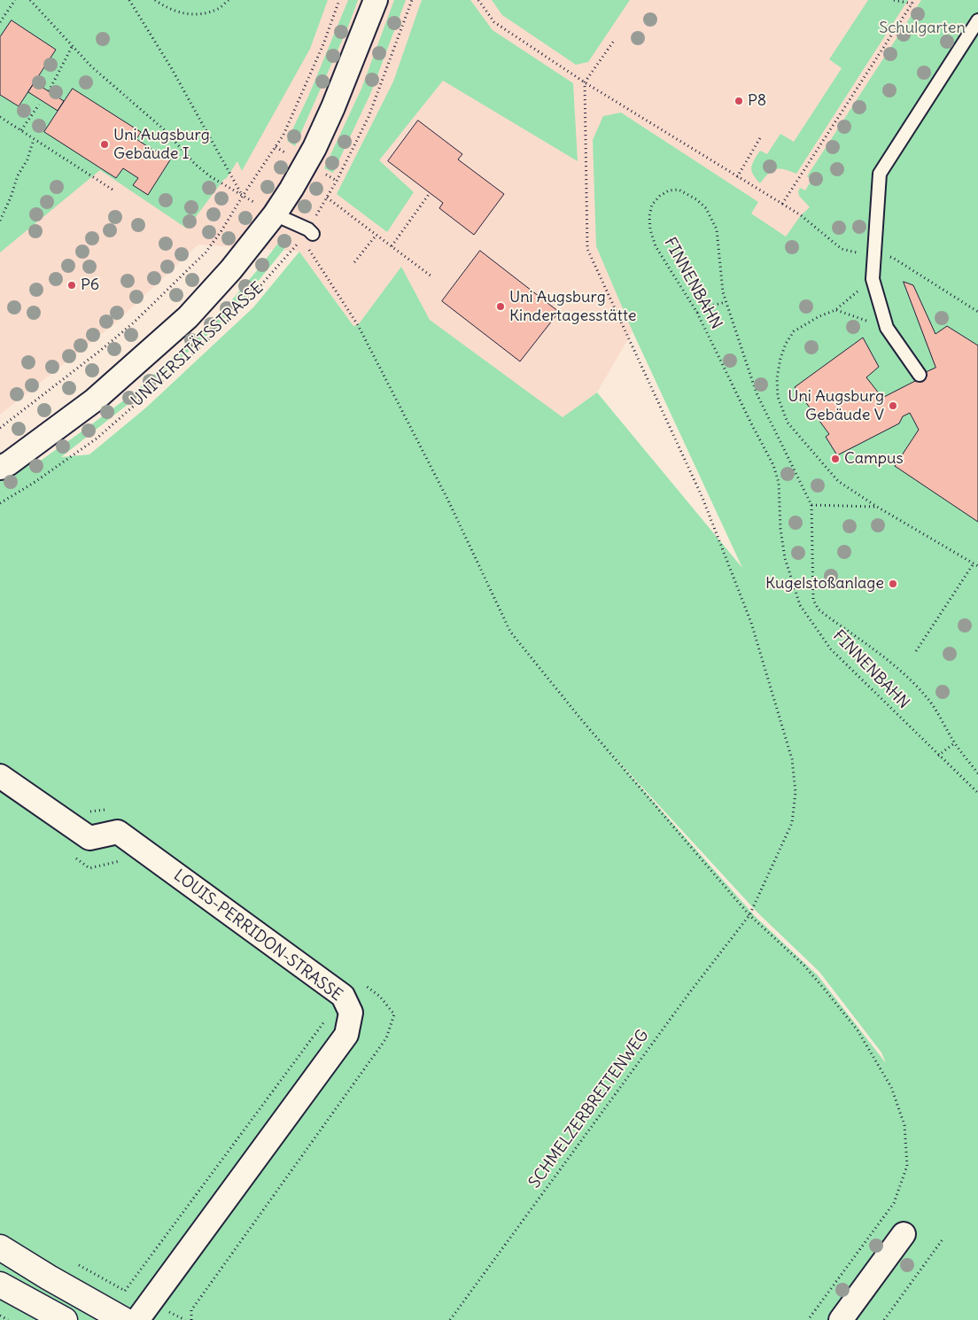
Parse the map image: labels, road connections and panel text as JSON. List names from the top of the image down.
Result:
{
  "streets": {
    "street": ["UNIVERSITÄTSSTRASSE", "LOUIS-PERRIDON-STRASSE"],
    "path": ["FINNENBAHN", "SCHMELZERBREITENWEG"]
  },
  "parks": ["Schulgarten"],
  "places": [
    "P8",
    "Uni Augsburg Gebäude I",
    "P6",
    "Uni Augsburg Kindertagesstätte",
    "Uni Augsburg Gebäude V",
    "Campus",
    "Kugelstoßanlage"
  ]
}
